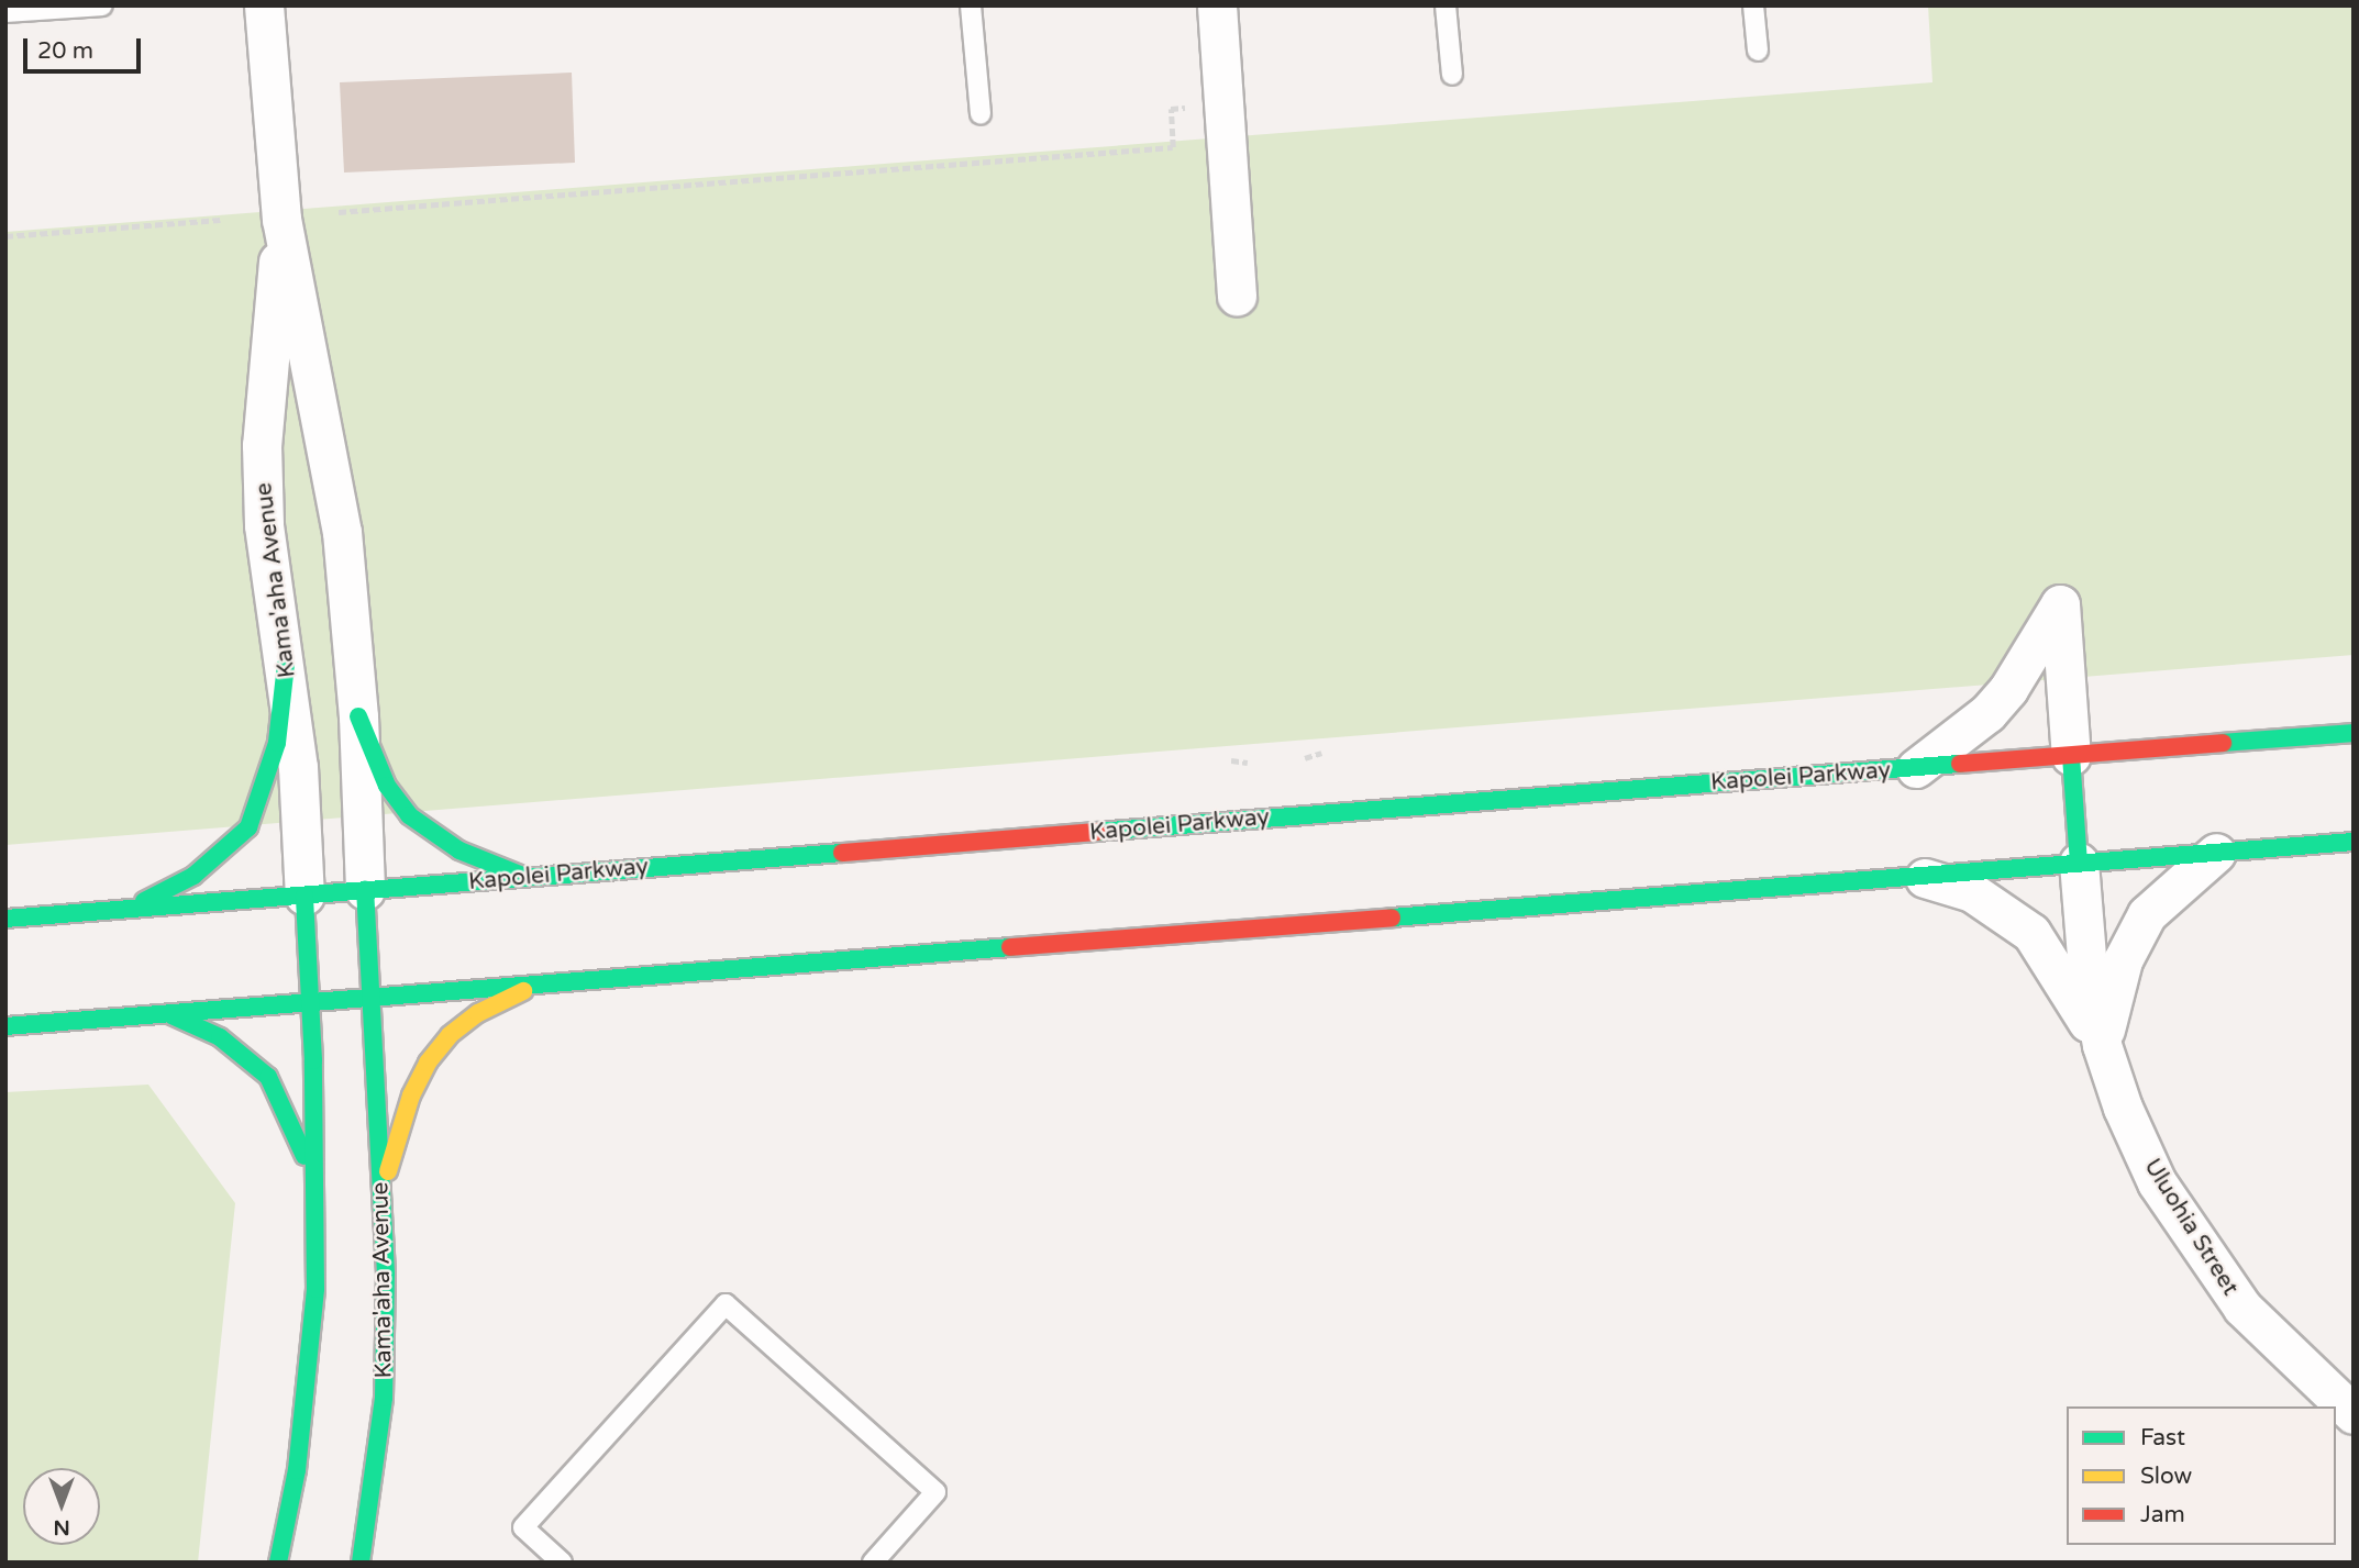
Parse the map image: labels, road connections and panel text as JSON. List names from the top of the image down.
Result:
{
  "streets": {
    "main road": ["Kama'aha Avenue", "Kapolei Parkway"],
    "street": ["Uluohia Street"]
  },
  "crossings": [
    ["Kama'aha Avenue", "Kapolei Parkway"]
  ],
  "legend": ["Fast", "Slow", "Jam"],
  "scale_bar": "20 m",
  "north": "bottom"
}
